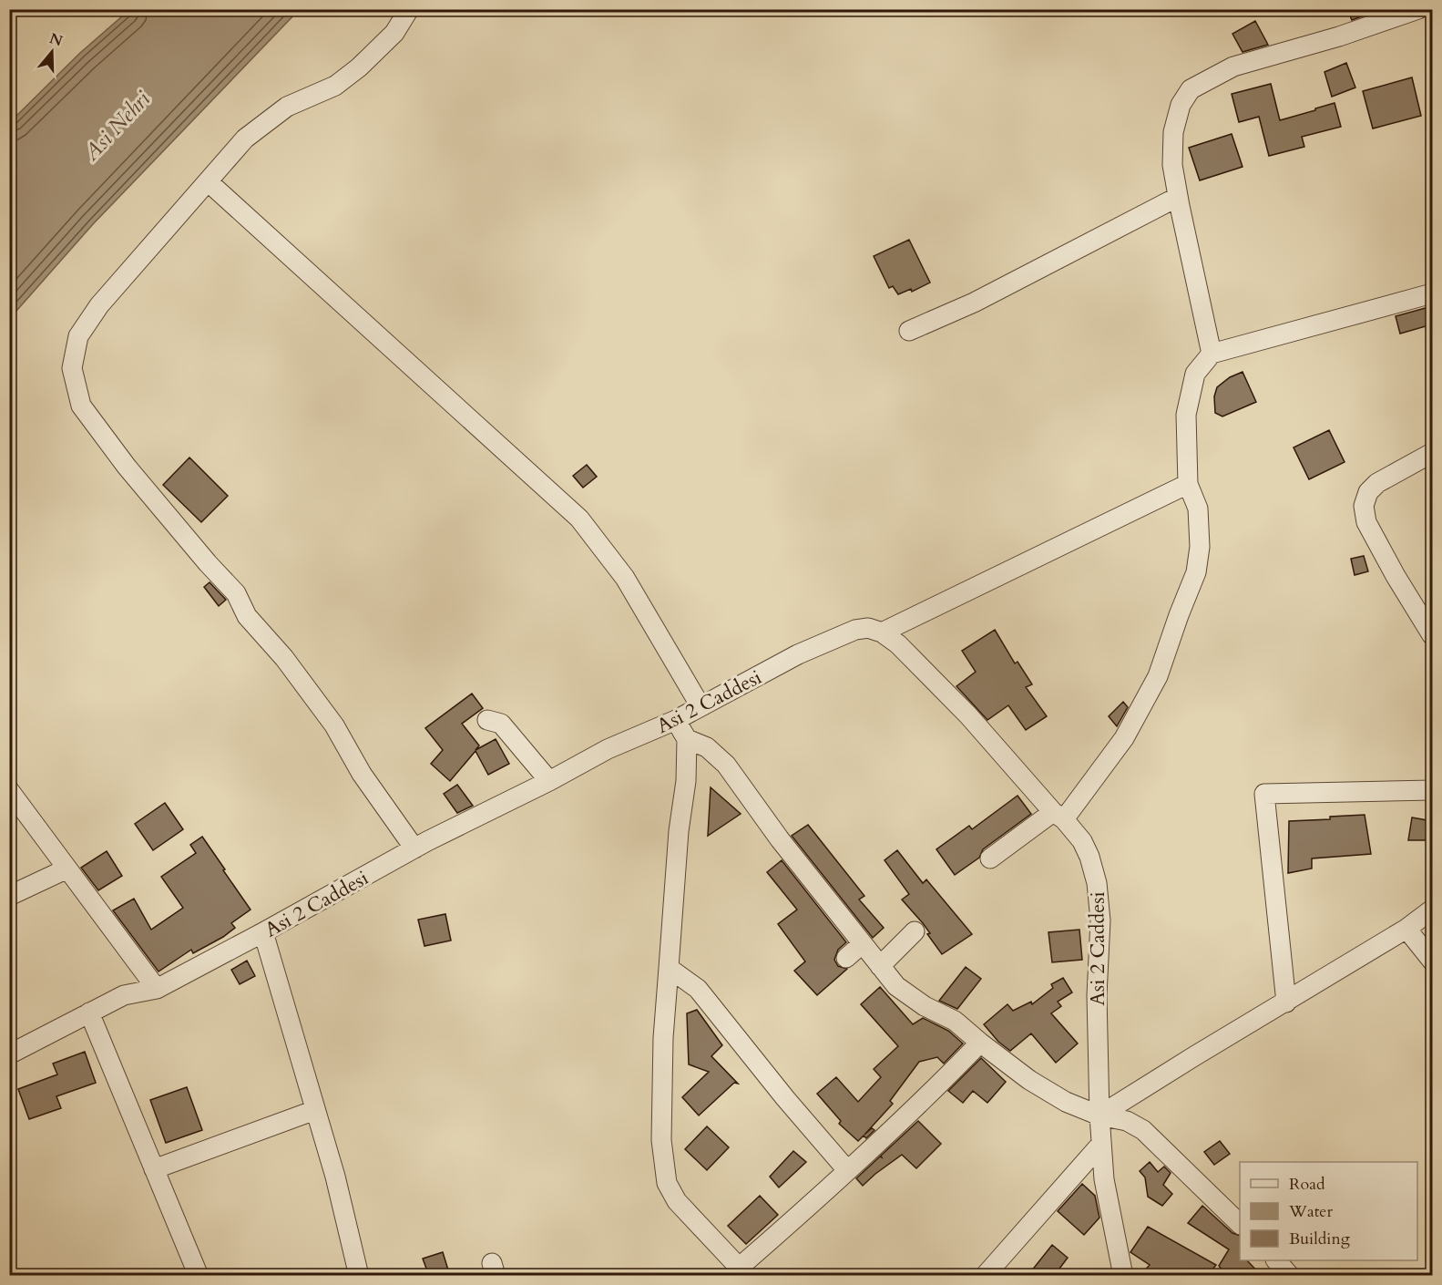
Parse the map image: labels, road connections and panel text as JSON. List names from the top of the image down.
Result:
{
  "streets": {
    "street": ["Asi 2 Caddesi"]
  },
  "water": ["Asi Nehri"],
  "legend": ["Road", "Water", "Building"],
  "north": "top"
}
